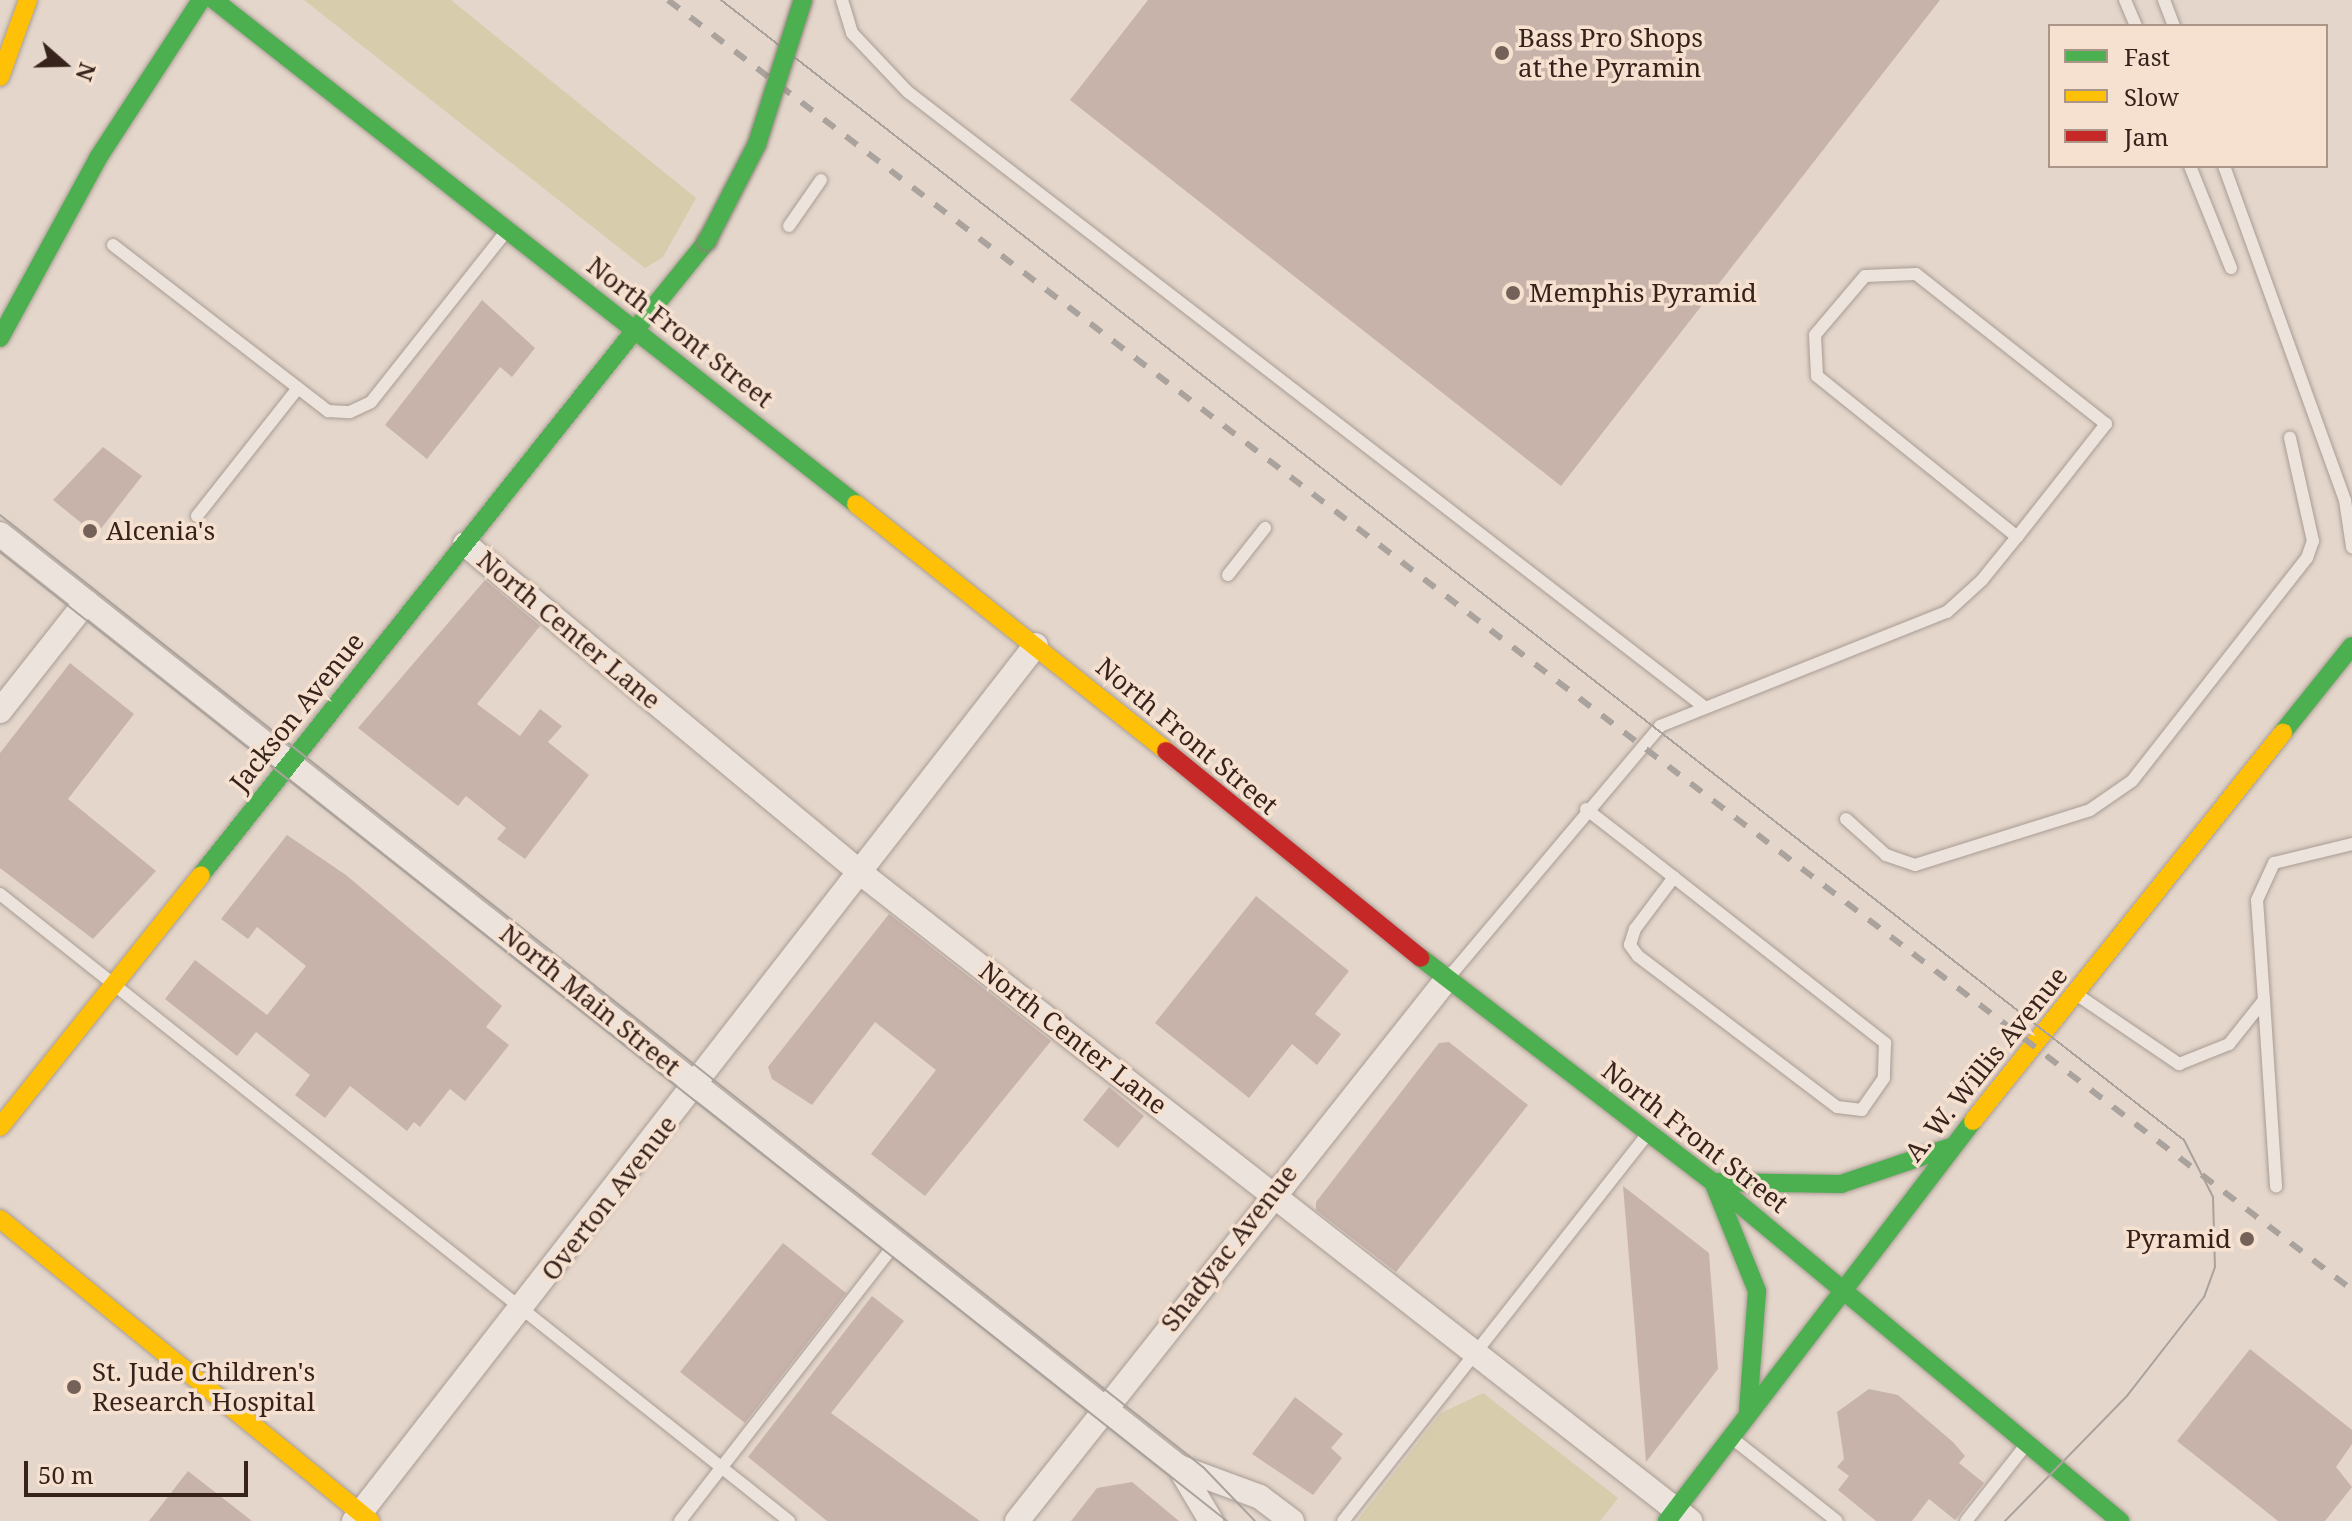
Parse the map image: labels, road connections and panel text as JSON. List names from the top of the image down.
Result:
{
  "streets": {
    "main road": ["North Front Street", "Jackson Avenue", "A. W. Willis Avenue"],
    "street": [
      "North Center Lane",
      "North Main Street",
      "Overton Avenue",
      "Shadyac Avenue"
    ]
  },
  "crossings": [
    ["North Front Street", "Jackson Avenue"],
    ["North Front Street", "A. W. Willis Avenue"],
    ["North Front Street", "Overton Avenue"],
    ["North Front Street", "Shadyac Avenue"],
    ["North Center Lane", "Jackson Avenue"],
    ["North Center Lane", "A. W. Willis Avenue"],
    ["North Center Lane", "Overton Avenue"],
    ["North Center Lane", "Shadyac Avenue"],
    ["Jackson Avenue", "North Main Street"],
    ["North Main Street", "Overton Avenue"],
    ["North Main Street", "Shadyac Avenue"]
  ],
  "places": [
    "Bass Pro Shops at the Pyramin",
    "Memphis Pyramid",
    "Alcenia's",
    "Pyramid",
    "St. Jude Children's Research Hospital"
  ],
  "legend": ["Fast", "Slow", "Jam"],
  "scale_bar": "50 m",
  "north": "right"
}
